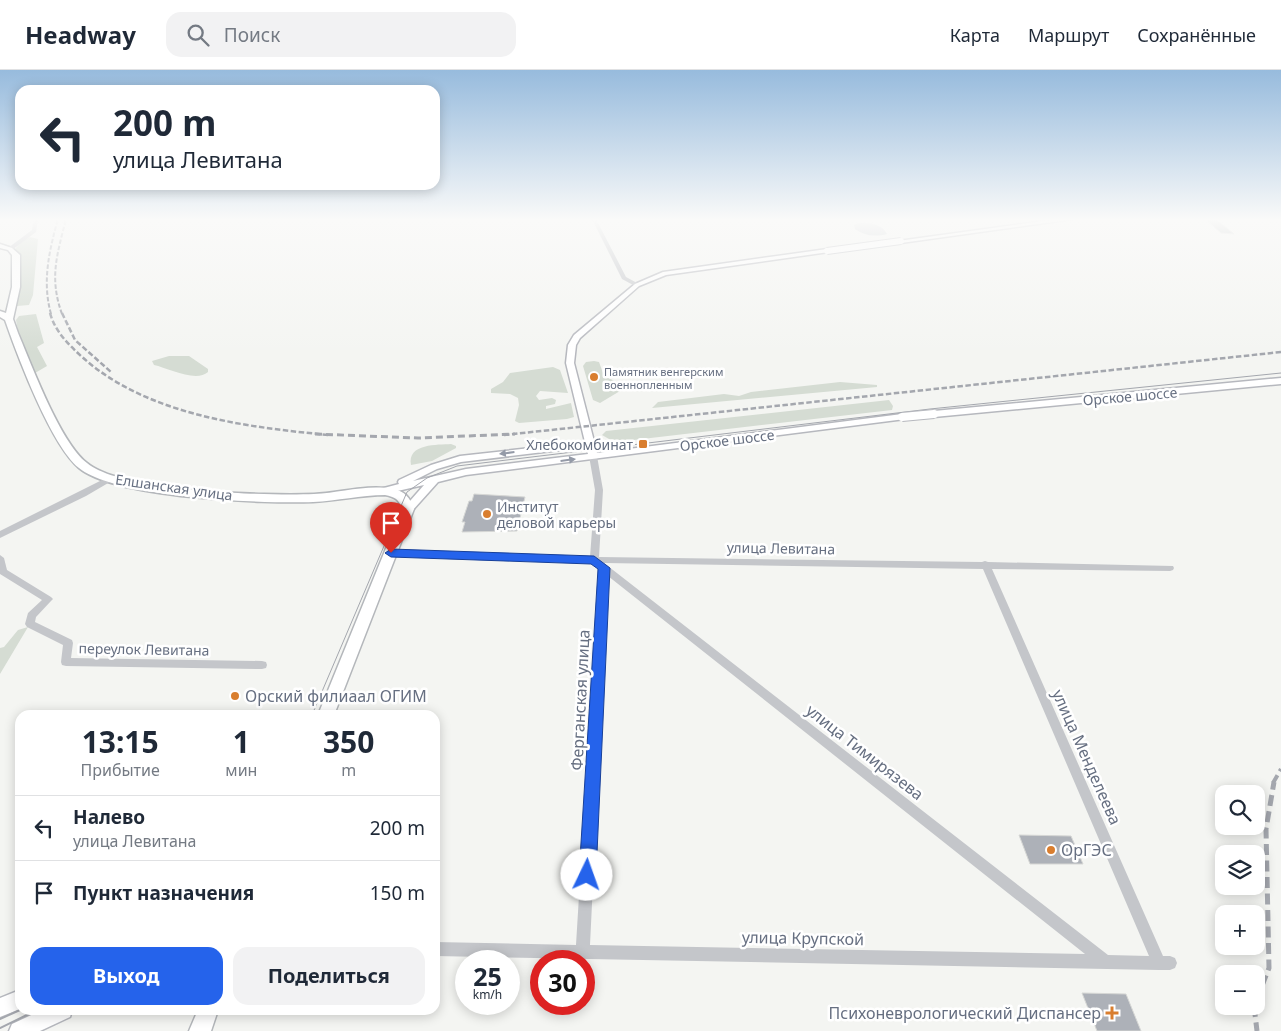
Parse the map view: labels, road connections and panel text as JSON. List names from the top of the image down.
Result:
{
  "streets": {
    "main road": ["Орское шоссе", "Елшанская улица"],
    "street": [
      "улица Левитана",
      "переулок Левитана",
      "Ферганская улица",
      "улица Тимирязева",
      "улица Менделеева",
      "улица Крупской"
    ]
  },
  "crossings": [
    ["Орское шоссе", "Елшанская улица"],
    ["улица Левитана", "улица Менделеева"],
    ["Ферганская улица", "улица Тимирязева"],
    ["улица Тимирязева", "улица Крупской"],
    ["улица Менделеева", "улица Крупской"]
  ],
  "places": {
    "other": [
      "Памятник венгерским военнопленным",
      "Институт деловой карьеры",
      "Орский филиаал ОГИМ",
      "ОрГЭС"
    ],
    "transit": ["Хлебокомбинат"],
    "health": ["Психоневрологический Диспансер"]
  },
  "page": {
    "header": "Headway",
    "search": "Поиск",
    "nav": ["Карта", "Маршрут", "Сохранённые"],
    "turn": ["200 m", "улица Левитана"],
    "eta": [
      "13:15",
      "Прибытие",
      "1",
      "мин",
      "350",
      "m"
    ],
    "map_buttons": ["+", "−"],
    "list": [
      {
        "name": "Налево",
        "note": "улица Левитана",
        "value": "200 m"
      },
      {
        "name": "Пункт назначения",
        "value": "150 m"
      }
    ],
    "buttons": ["Выход", "Поделиться"],
    "speed": "25 km/h",
    "limit": "30"
  }
}
